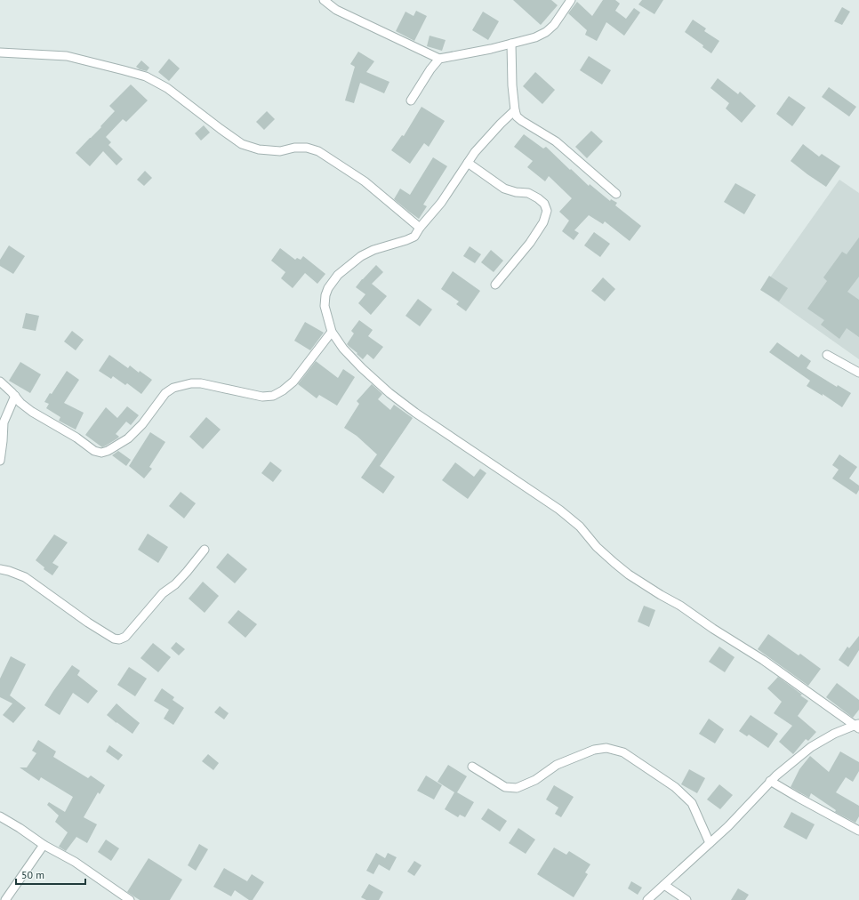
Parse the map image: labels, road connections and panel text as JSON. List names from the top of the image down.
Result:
{
  "scale_bar": "50 m"
}
